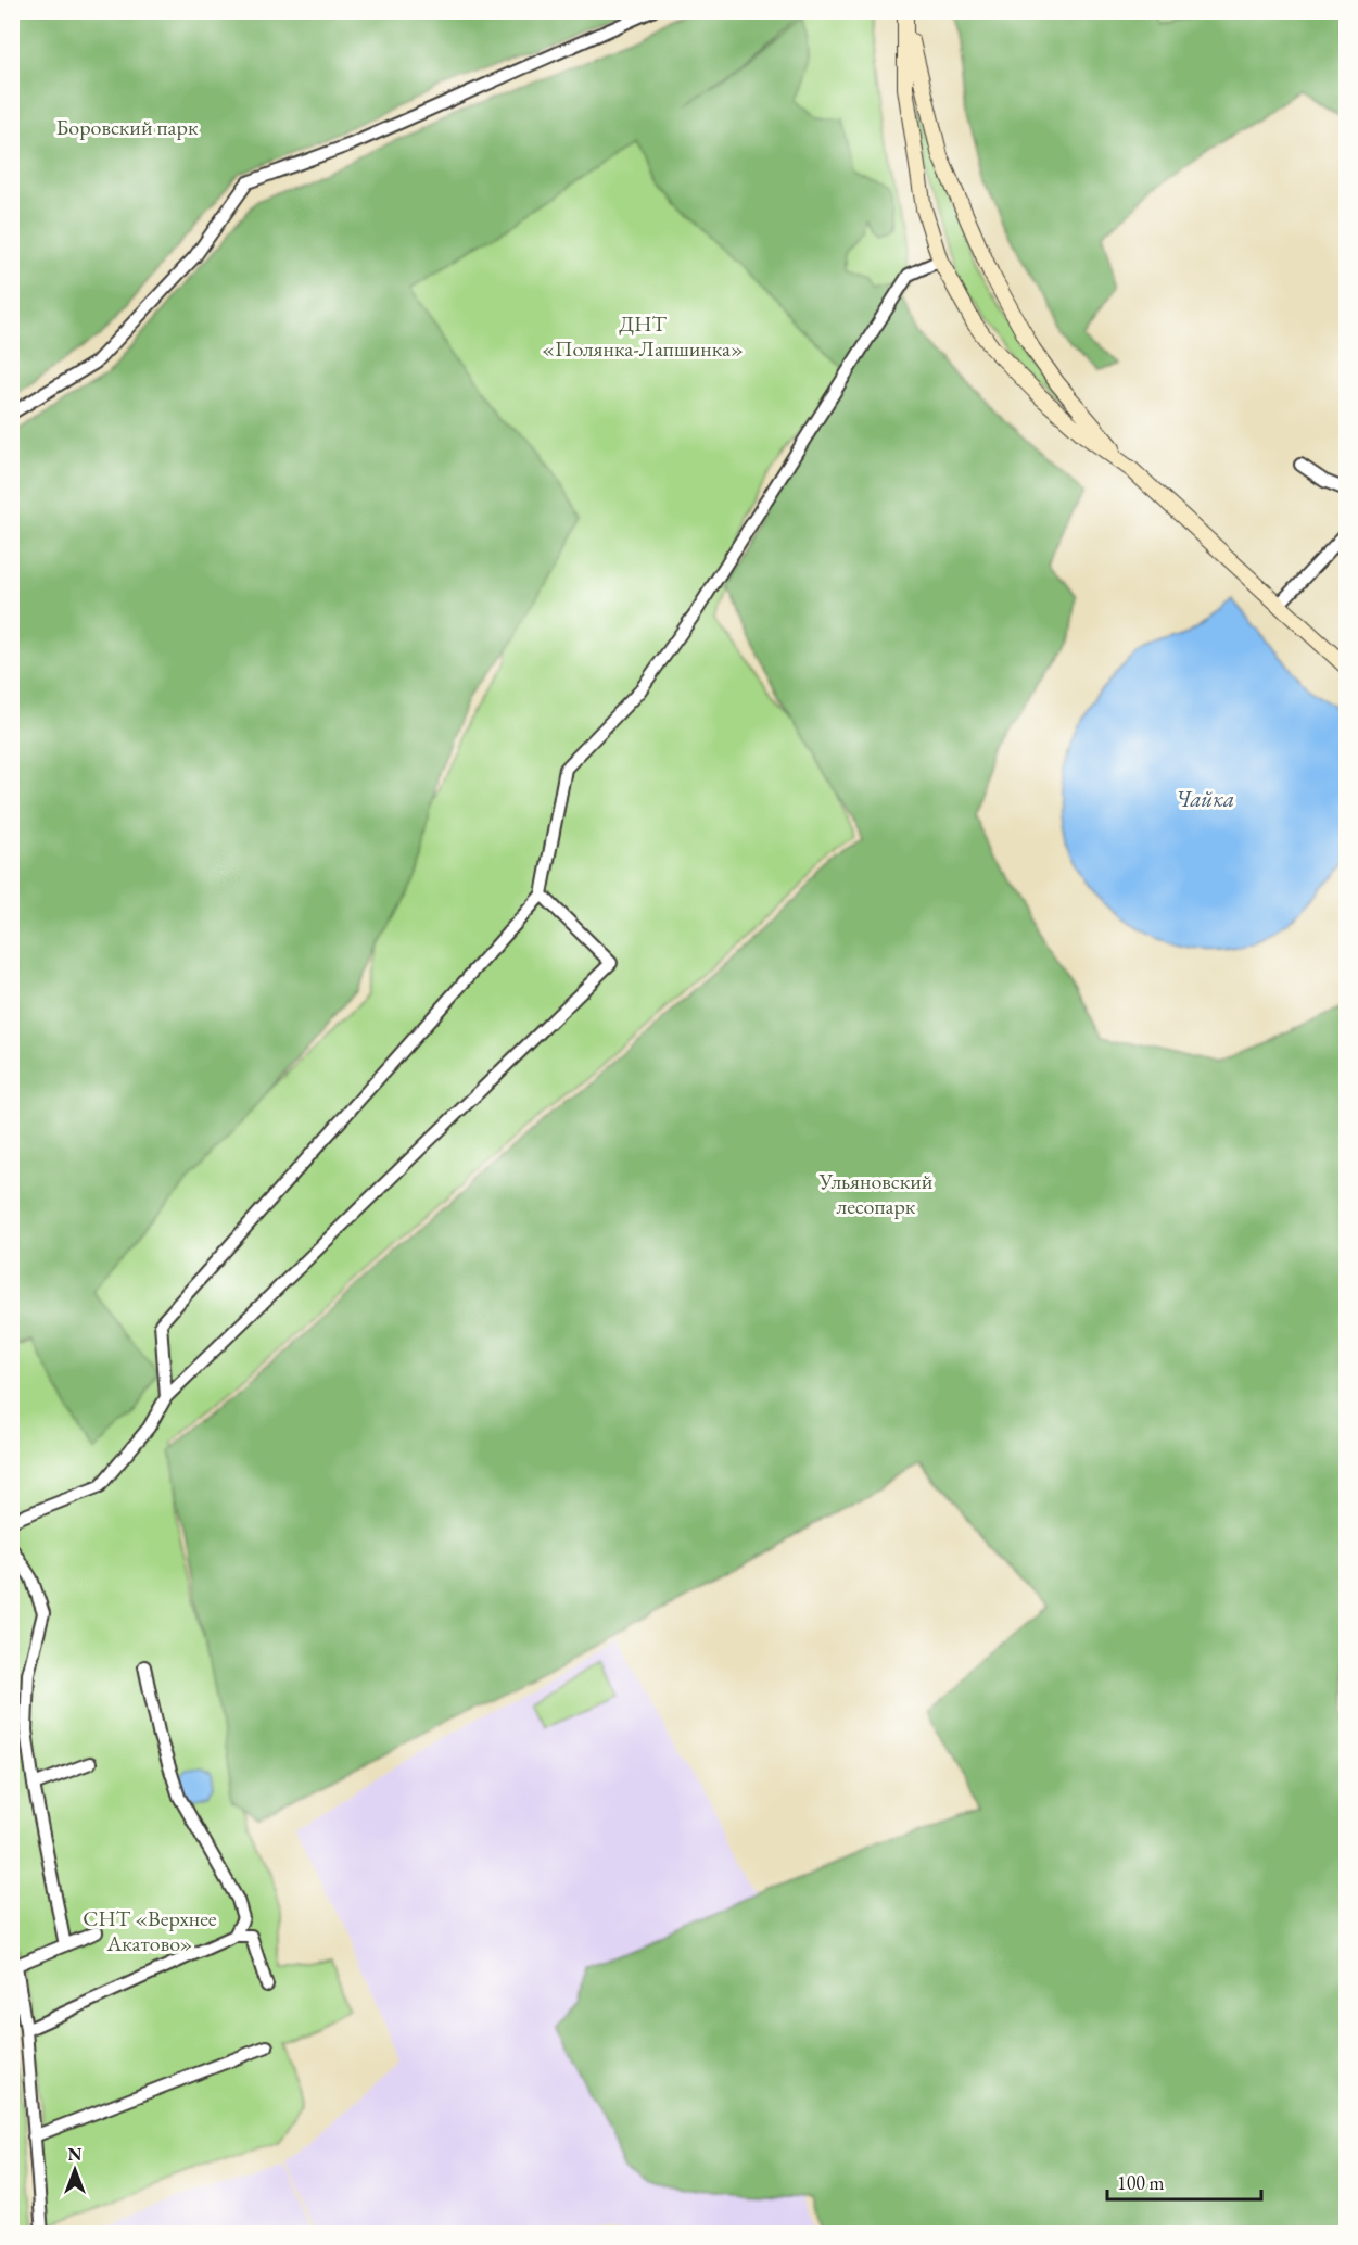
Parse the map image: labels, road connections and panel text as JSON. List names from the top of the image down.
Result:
{
  "water": ["Чайка"],
  "parks": [
    "Боровский парк",
    "ДНТ «Полянка-Лапшинка»",
    "Ульяновский лесопарк",
    "СНТ «Верхнее Акатово»"
  ],
  "scale_bar": "100 m",
  "north": "top"
}
